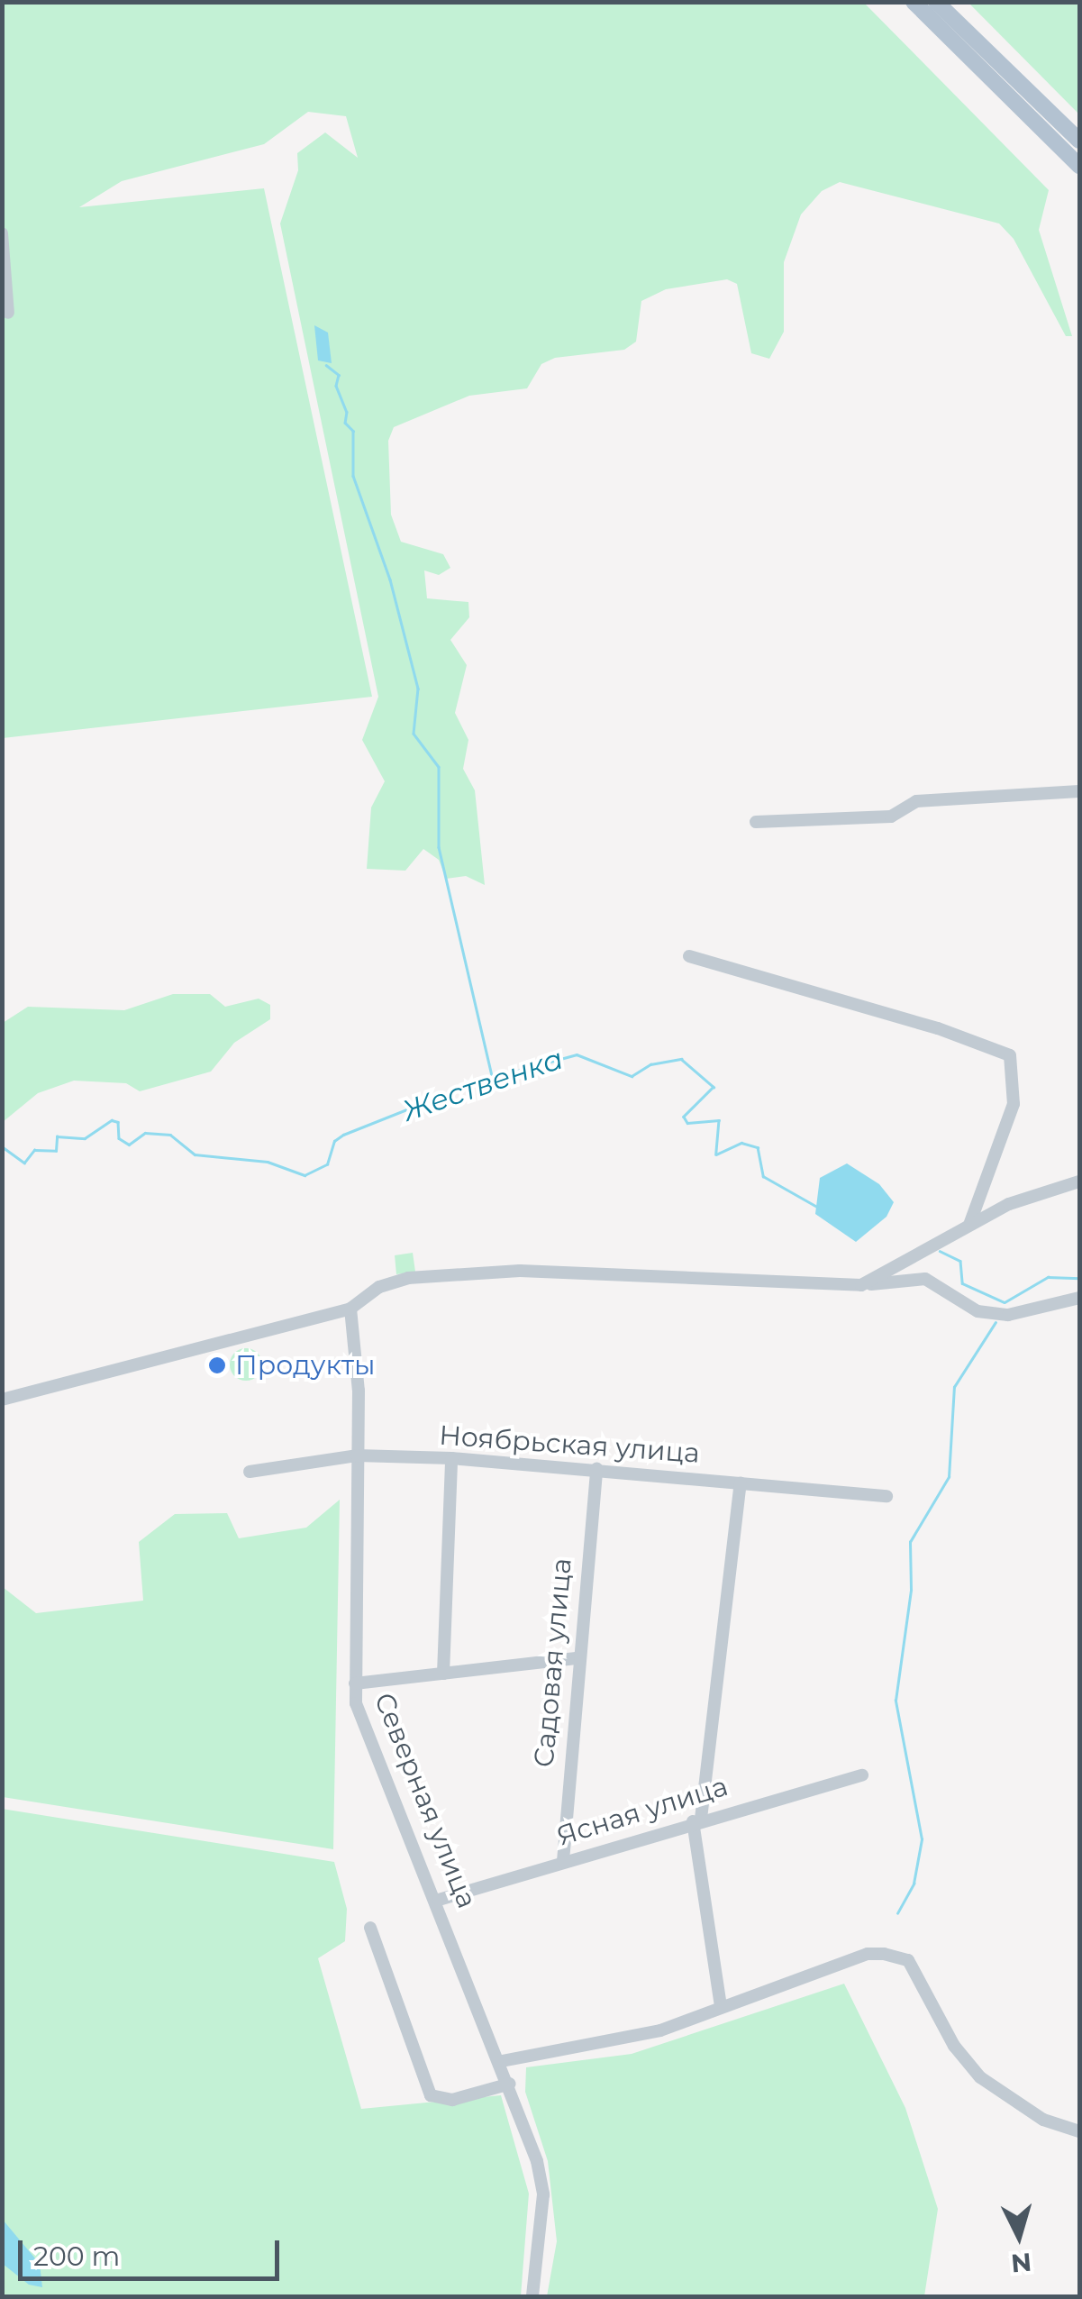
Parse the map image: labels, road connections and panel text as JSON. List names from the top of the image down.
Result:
{
  "streets": {
    "street": [
      "Ноябрьская улица",
      "Садовая улица",
      "Северная улица",
      "Ясная улица"
    ]
  },
  "crossings": [
    ["Ноябрьская улица", "Садовая улица"],
    ["Ноябрьская улица", "Северная улица"],
    ["Садовая улица", "Ясная улица"],
    ["Северная улица", "Ясная улица"]
  ],
  "water": ["Жественка"],
  "places": ["Продукты"],
  "scale_bar": "200 m",
  "north": "bottom"
}
